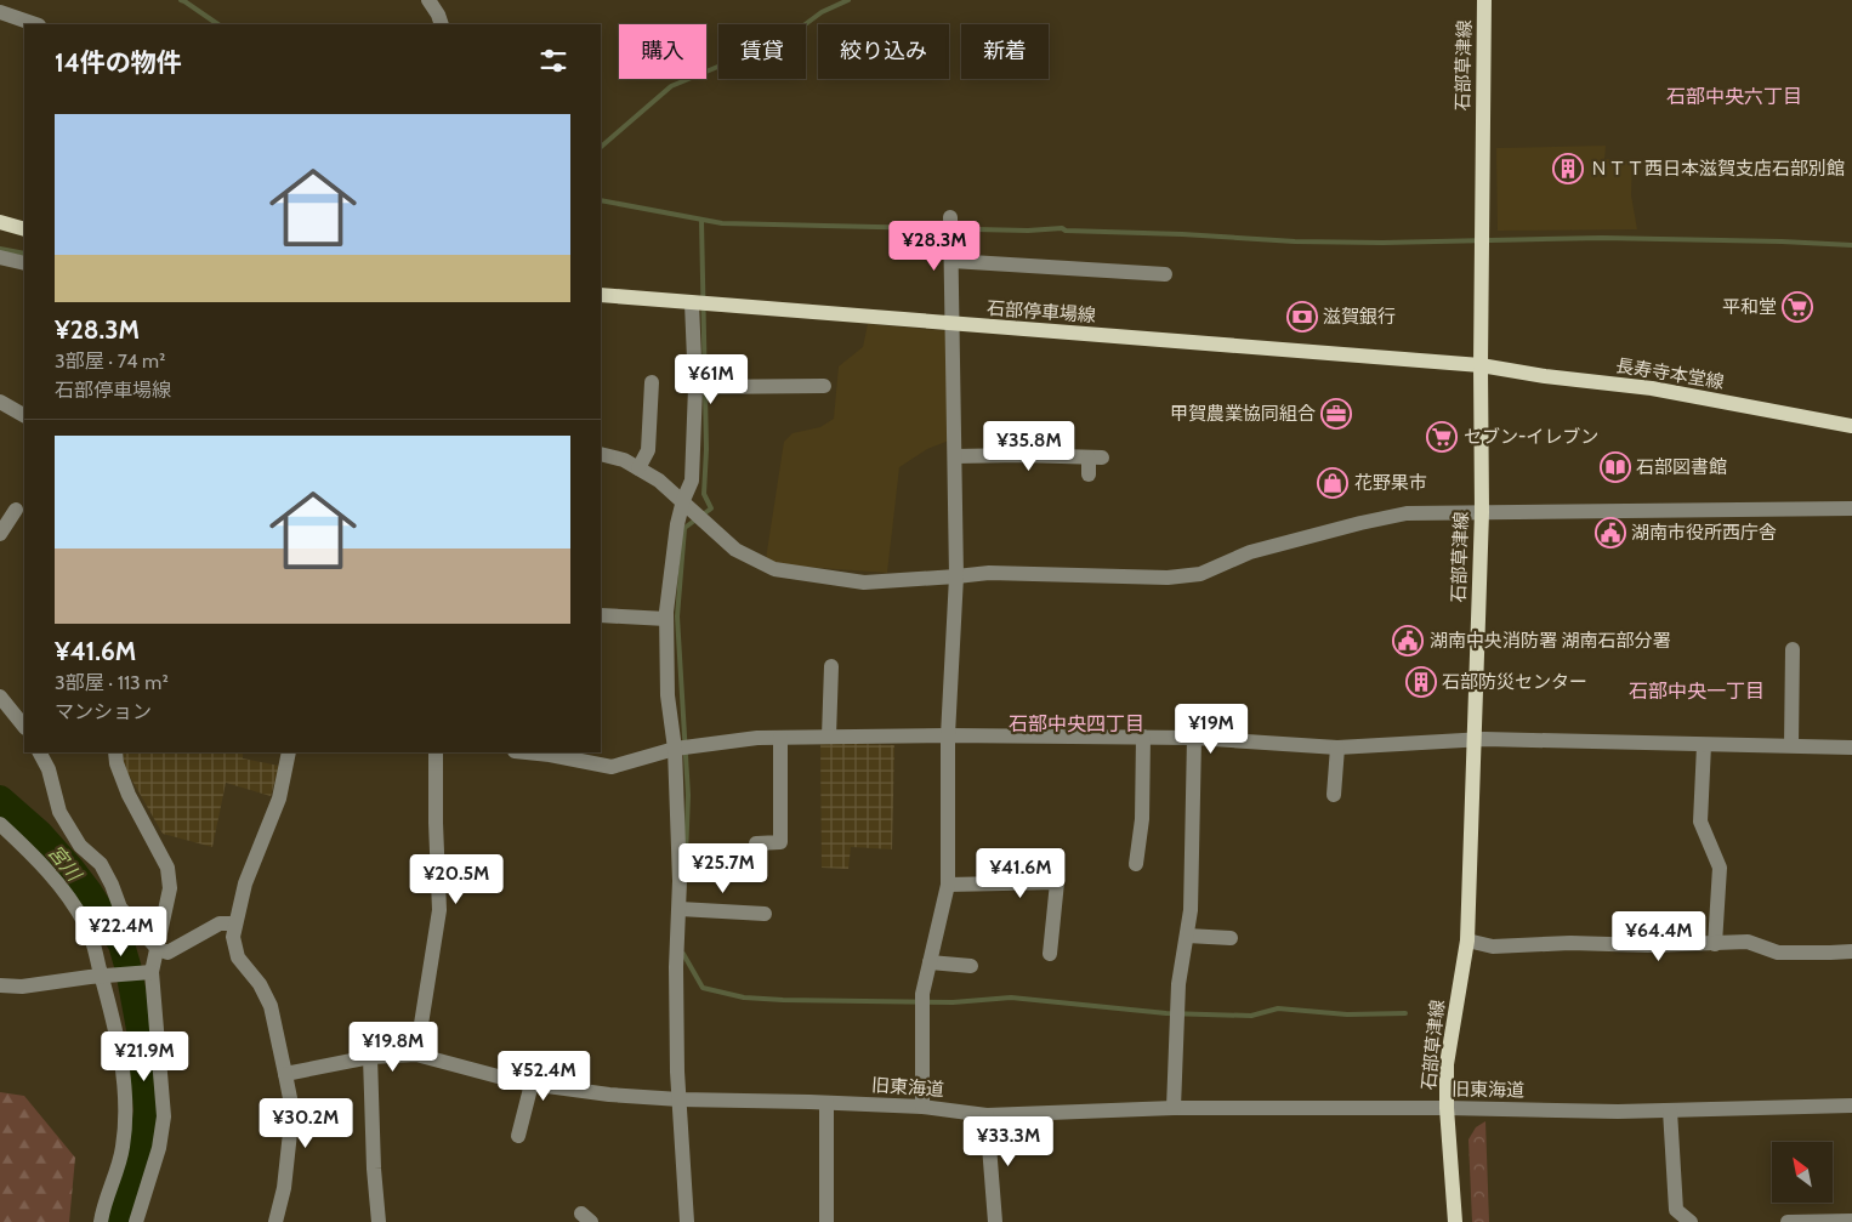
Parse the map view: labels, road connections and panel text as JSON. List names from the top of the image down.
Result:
{
  "streets": {
    "main road": ["石部草津線", "石部停車場線", "長寿寺本堂線"],
    "street": ["旧東海道"]
  },
  "crossings": [
    ["石部草津線", "石部停車場線"],
    ["石部草津線", "長寿寺本堂線"],
    ["石部草津線", "旧東海道"],
    ["石部停車場線", "長寿寺本堂線"]
  ],
  "districts": ["石部中央六丁目", "石部中央一丁目", "石部中央四丁目"],
  "water": ["宮川"],
  "places": {
    "building": ["ＮＴＴ西日本滋賀支店石部別館", "石部防災センター"],
    "supermarket": ["平和堂", "セブン-イレブン"],
    "bank": ["滋賀銀行"],
    "office": ["甲賀農業協同組合"],
    "library": ["石部図書館"],
    "shop": ["花野果市"],
    "public building": ["湖南市役所西庁舎", "湖南中央消防署 湖南石部分署"]
  },
  "north": "top left",
  "page": {
    "chip": [
      "購入",
      "賃貸",
      "絞り込み",
      "新着"
    ],
    "heading": "14件の物件",
    "list": [
      {
        "name": "¥28.3M",
        "note": "3部屋 · 74 m² · 石部停車場線"
      },
      {
        "name": "¥41.6M",
        "note": "3部屋 · 113 m² · マンション"
      }
    ],
    "price": [
      "¥28.3M",
      "¥61M",
      "¥35.8M",
      "¥19M",
      "¥25.7M",
      "¥41.6M",
      "¥20.5M",
      "¥22.4M",
      "¥64.4M",
      "¥19.8M",
      "¥21.9M",
      "¥52.4M",
      "¥30.2M",
      "¥33.3M"
    ]
  }
}
